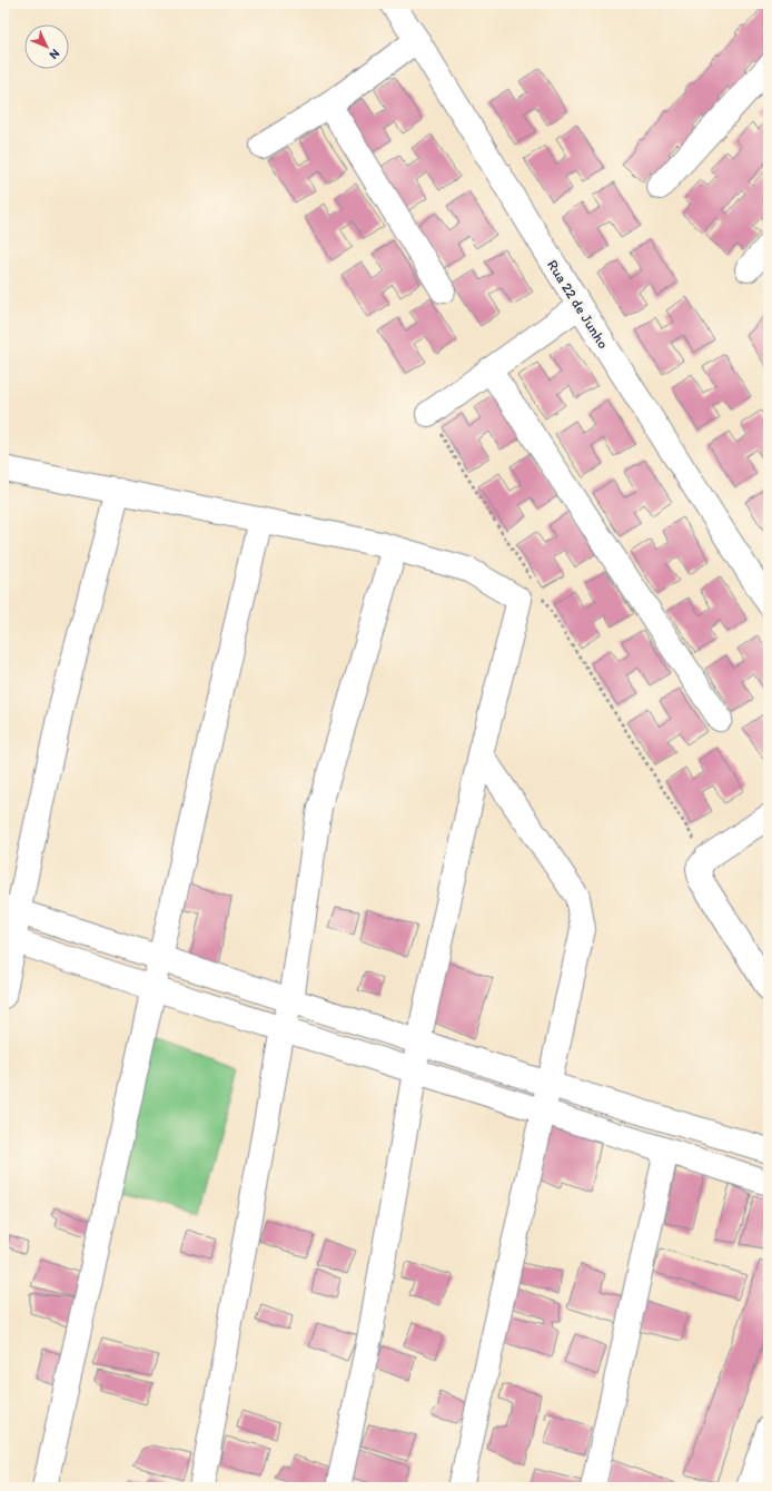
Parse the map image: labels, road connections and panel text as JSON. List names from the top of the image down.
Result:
{
  "streets": {
    "street": ["Rua 22 de Junho"]
  },
  "north": "bottom right"
}
